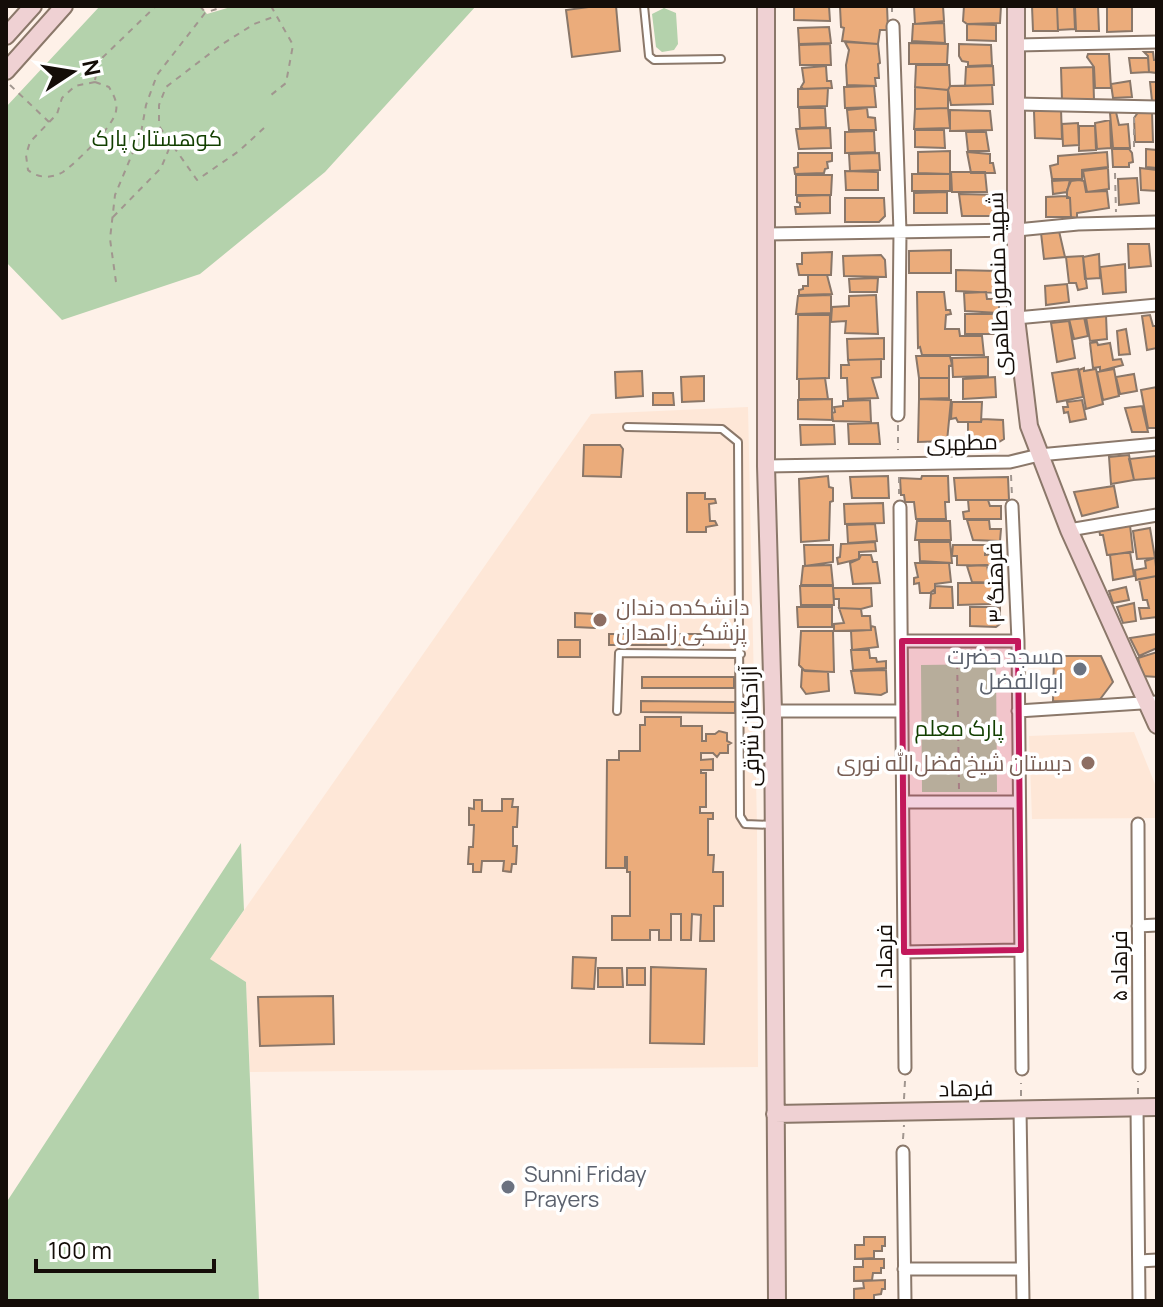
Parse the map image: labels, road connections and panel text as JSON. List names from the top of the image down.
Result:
{
  "streets": {
    "main road": ["شهید منصور طاهری", "آزادگان شرقی", "فرهاد"],
    "street": [
      "مطهری",
      "فرهنگ ۳",
      "فرهاد ۱",
      "فرهاد ۵"
    ]
  },
  "crossings": [
    ["شهید منصور طاهری", "مطهری"],
    ["مطهری", "آزادگان شرقی"],
    ["آزادگان شرقی", "فرهاد"]
  ],
  "parks": ["کوهستان پارک", "پارک معلم"],
  "places": [
    "دانشکده دندان پزشکی زاهدان",
    "مسجد حضرت ابوالفضل",
    "دبستان شیخ فضل‌الله نوری",
    "Sunni Friday Prayers"
  ],
  "scale_bar": "100 m",
  "north": "right"
}
